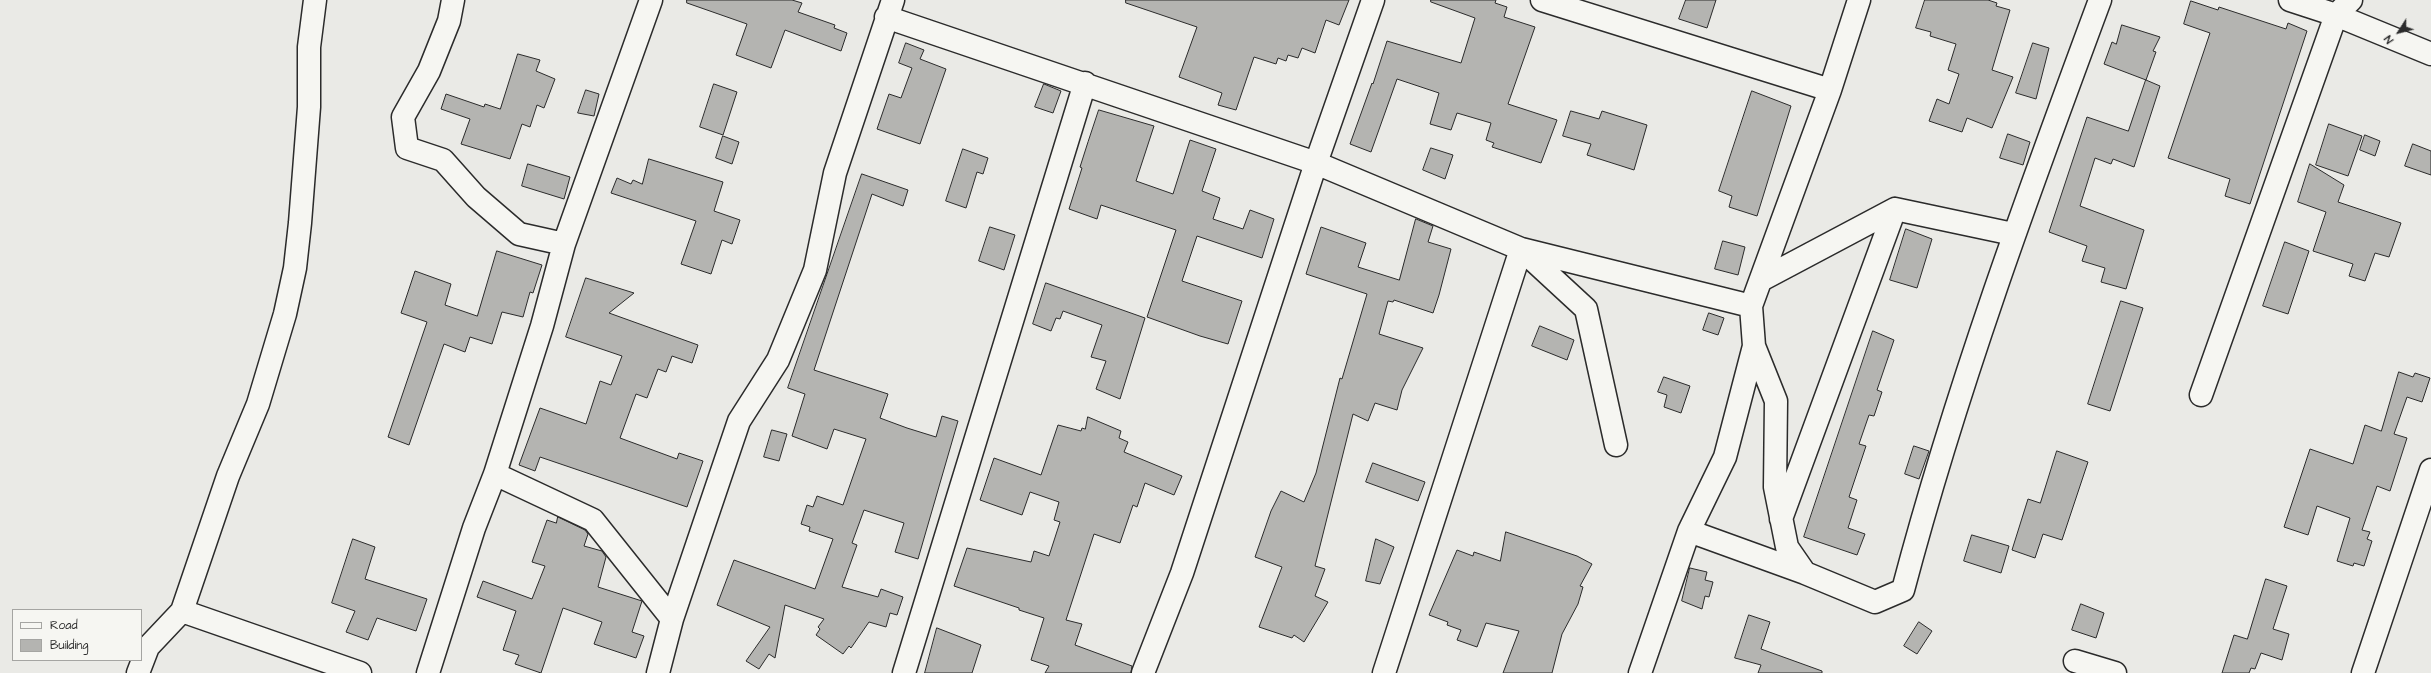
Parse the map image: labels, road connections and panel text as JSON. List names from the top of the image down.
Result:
{
  "legend": ["Road", "Building"],
  "north": "bottom left"
}
